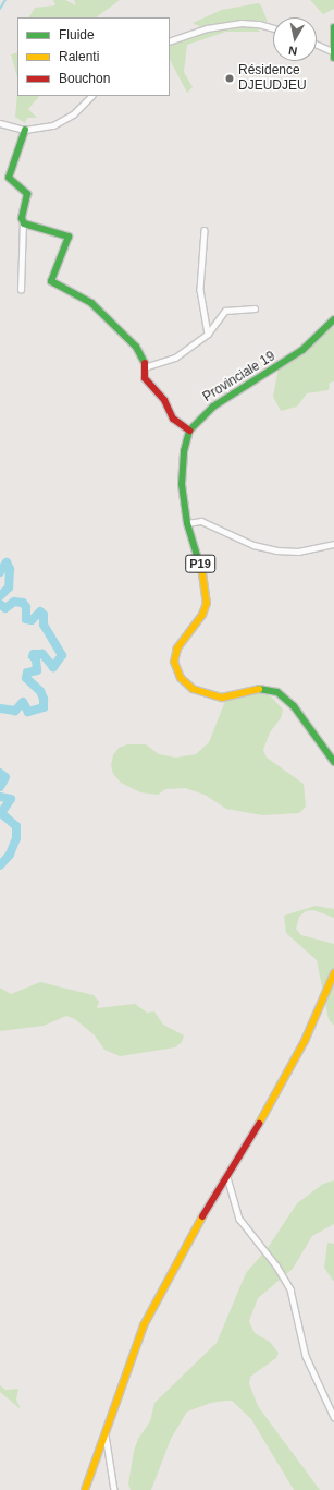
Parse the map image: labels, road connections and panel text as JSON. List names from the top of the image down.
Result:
{
  "streets": {
    "street": ["Provinciale 19", "P19"]
  },
  "crossings": [
    ["Provinciale 19", "P19"]
  ],
  "places": ["Résidence DJEUDJEU"],
  "legend": ["Fluide", "Ralenti", "Bouchon"],
  "north": "bottom"
}
